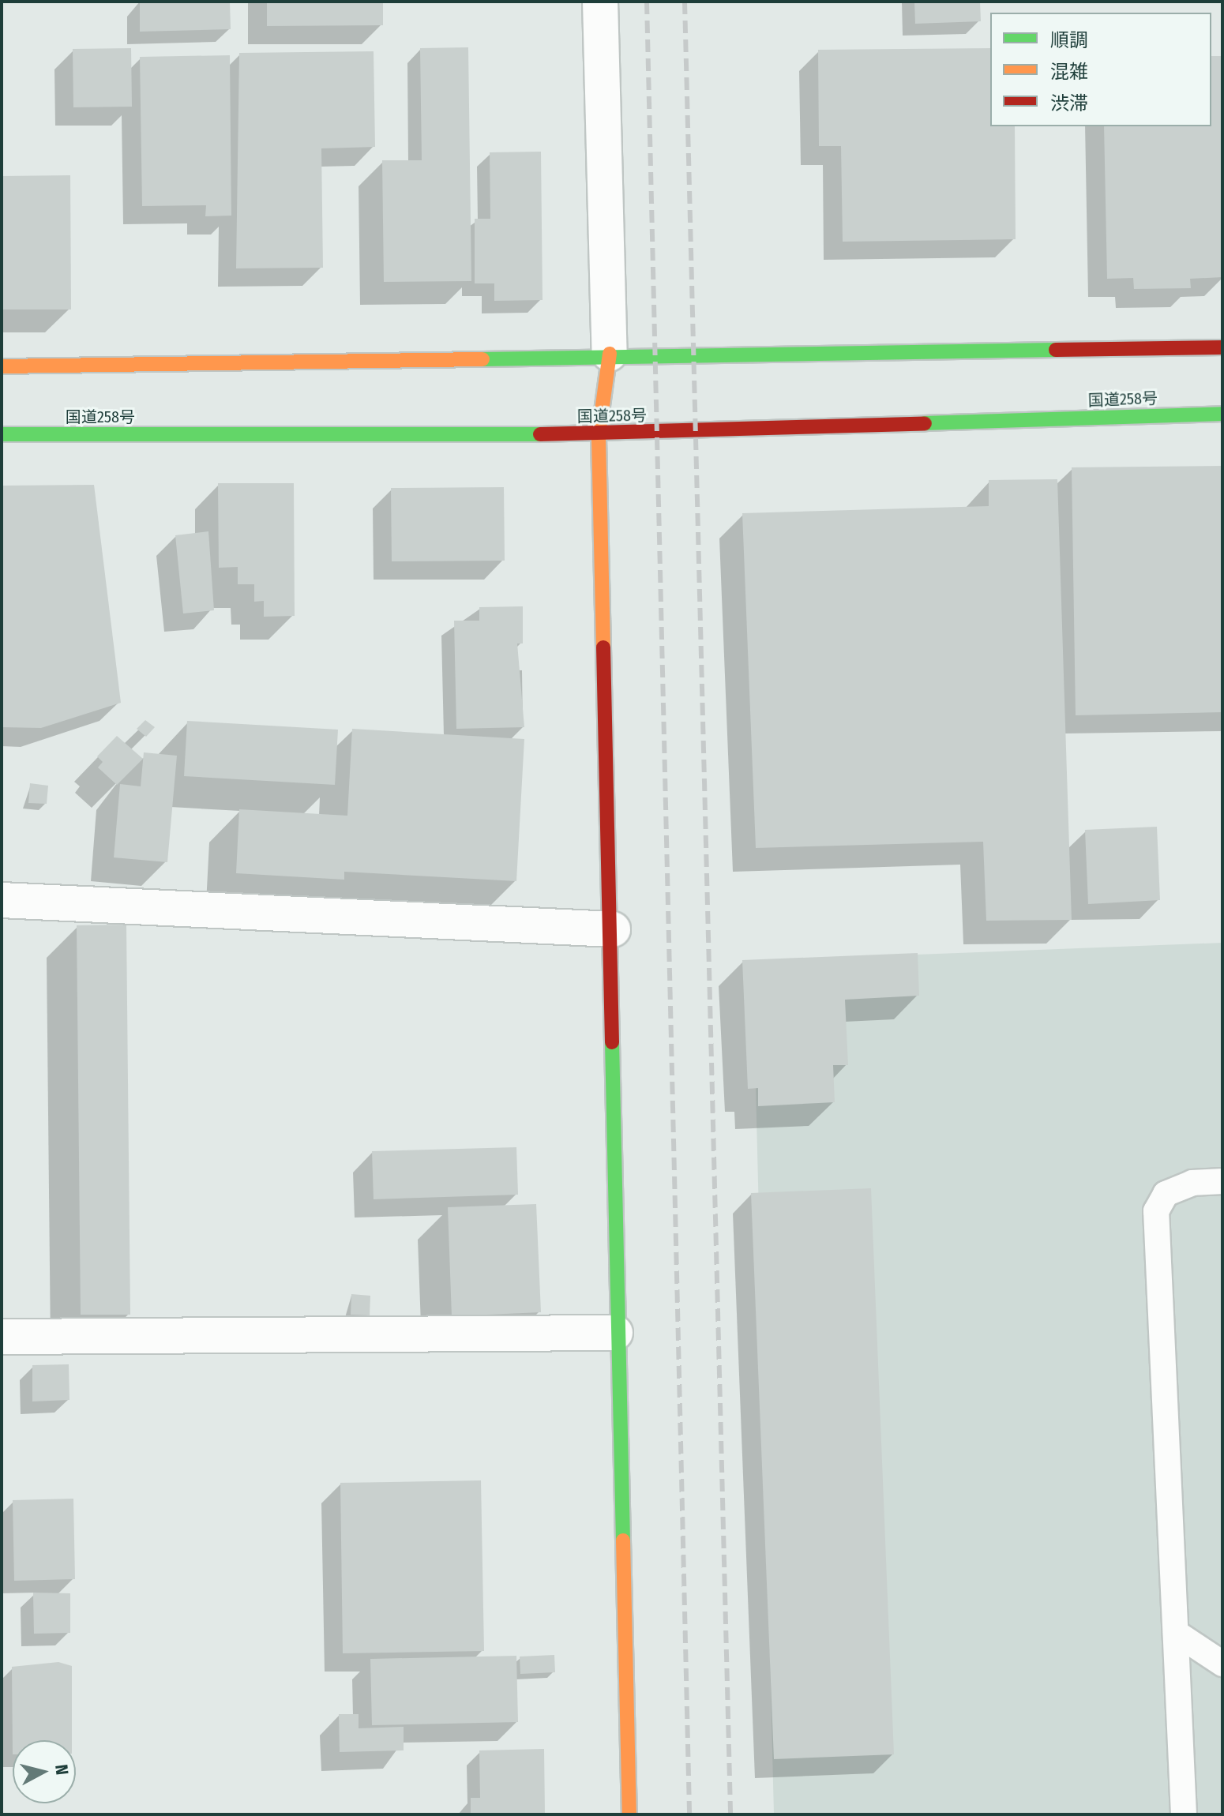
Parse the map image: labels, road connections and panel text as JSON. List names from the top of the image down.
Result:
{
  "streets": {
    "main road": ["国道258号"]
  },
  "legend": ["順調", "混雑", "渋滞"],
  "north": "right"
}
